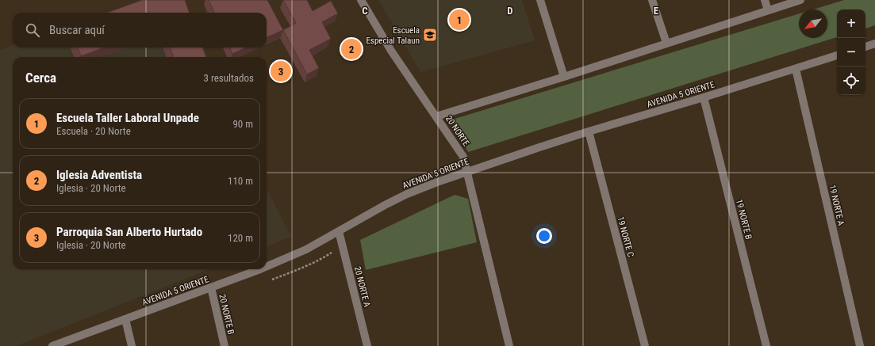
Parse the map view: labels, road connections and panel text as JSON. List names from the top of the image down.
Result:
{
  "streets": {
    "street": [
      "AVENIDA 5 ORIENTE",
      "20 NORTE",
      "19 NORTE A",
      "19 NORTE B",
      "19 NORTE C",
      "20 NORTE A",
      "20 NORTE B"
    ]
  },
  "crossings": [
    ["AVENIDA 5 ORIENTE", "20 NORTE"],
    ["AVENIDA 5 ORIENTE", "19 NORTE A"],
    ["AVENIDA 5 ORIENTE", "19 NORTE B"],
    ["AVENIDA 5 ORIENTE", "19 NORTE C"],
    ["AVENIDA 5 ORIENTE", "20 NORTE A"],
    ["AVENIDA 5 ORIENTE", "20 NORTE B"]
  ],
  "places": {
    "school or university": ["Escuela Especial Talaun"]
  },
  "north": "bottom left",
  "page": {
    "pins": ["1", "2", "3"],
    "map_buttons": ["+", "−"],
    "search": "Buscar aquí",
    "heading": ["Cerca", "3 resultados"],
    "list": [
      {
        "mark": "1",
        "name": "Escuela Taller Laboral Unpade",
        "note": "Escuela · 20 Norte",
        "value": "90 m"
      },
      {
        "mark": "2",
        "name": "Iglesia Adventista",
        "note": "Iglesia · 20 Norte",
        "value": "110 m"
      },
      {
        "mark": "3",
        "name": "Parroquia San Alberto Hurtado",
        "note": "Iglesia · 20 Norte",
        "value": "120 m"
      }
    ]
  },
  "grid": {
    "columns": ["C", "D", "E"]
  }
}
